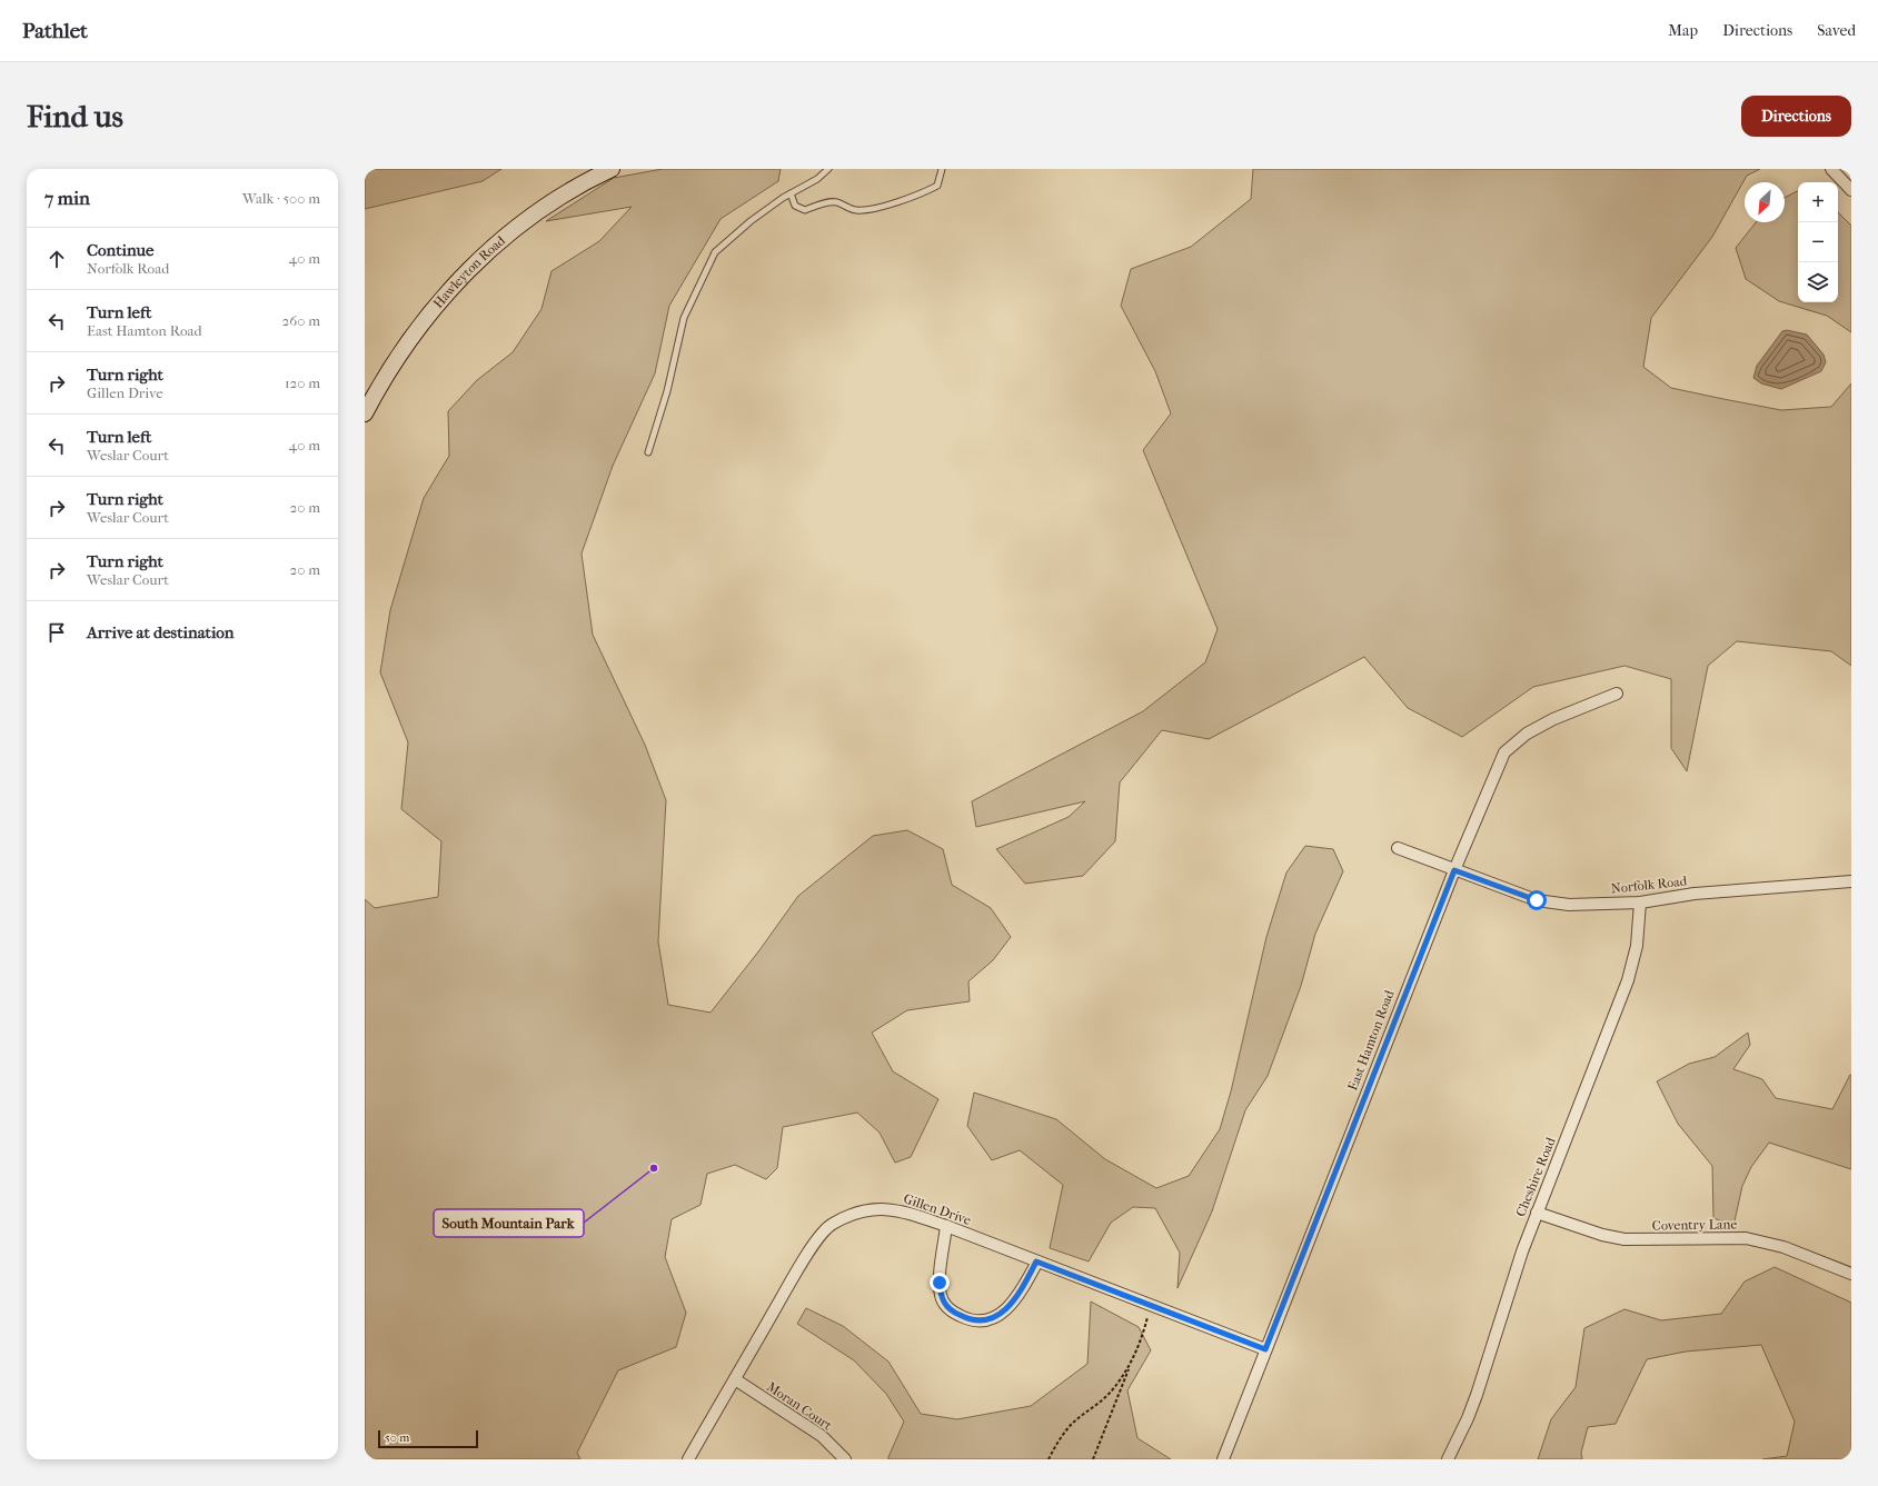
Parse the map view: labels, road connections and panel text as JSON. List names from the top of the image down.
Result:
{
  "streets": {
    "street": [
      "Hawleyton Road",
      "Norfolk Road",
      "East Hamton Road",
      "Cheshire Road",
      "Gillen Drive",
      "Coventry Lane",
      "Moran Court"
    ]
  },
  "crossings": [
    ["Norfolk Road", "East Hamton Road"],
    ["Norfolk Road", "Cheshire Road"],
    ["East Hamton Road", "Gillen Drive"],
    ["Cheshire Road", "Coventry Lane"],
    ["Gillen Drive", "Moran Court"]
  ],
  "places": ["South Mountain Park"],
  "scale_bar": "50 m",
  "north": "bottom left",
  "page": {
    "header": "Pathlet",
    "nav": ["Map", "Directions", "Saved"],
    "buttons": "Directions",
    "title": "Find us",
    "heading": ["7 min", "Walk · 500 m"],
    "map_buttons": ["+", "−"],
    "list": [
      ["Continue", "Norfolk Road", "40 m"],
      ["Turn left", "East Hamton Road", "260 m"],
      ["Turn right", "Gillen Drive", "120 m"],
      ["Turn left", "Weslar Court", "40 m"],
      ["Turn right", "Weslar Court", "20 m"],
      ["Turn right", "Weslar Court", "20 m"],
      "Arrive at destination"
    ],
    "scale": "50 m"
  }
}
